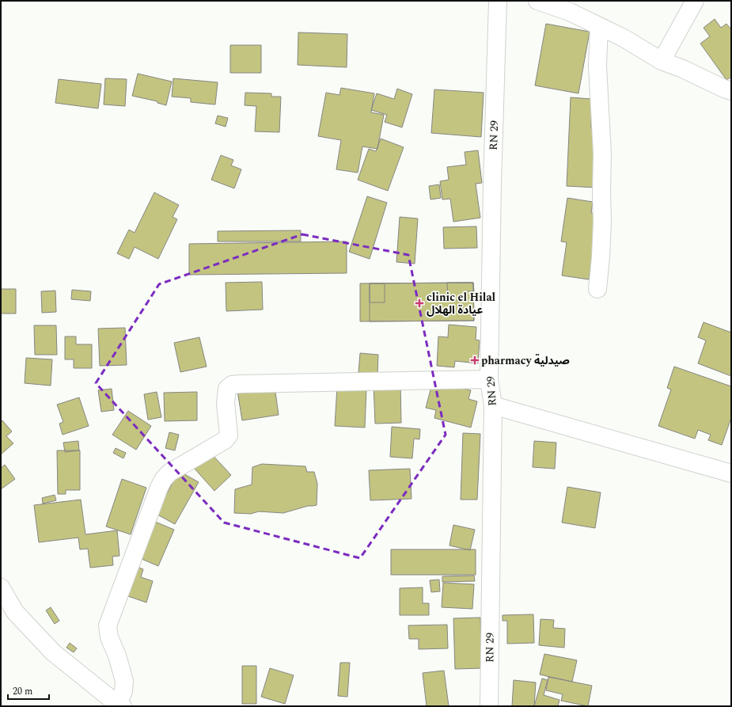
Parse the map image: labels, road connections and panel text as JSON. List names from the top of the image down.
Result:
{
  "streets": {
    "street": ["RN 29"]
  },
  "places": {
    "health": ["clinic el Hilal عيادة الهلال", "pharmacy صيدلية"]
  },
  "scale_bar": "20 m"
}
